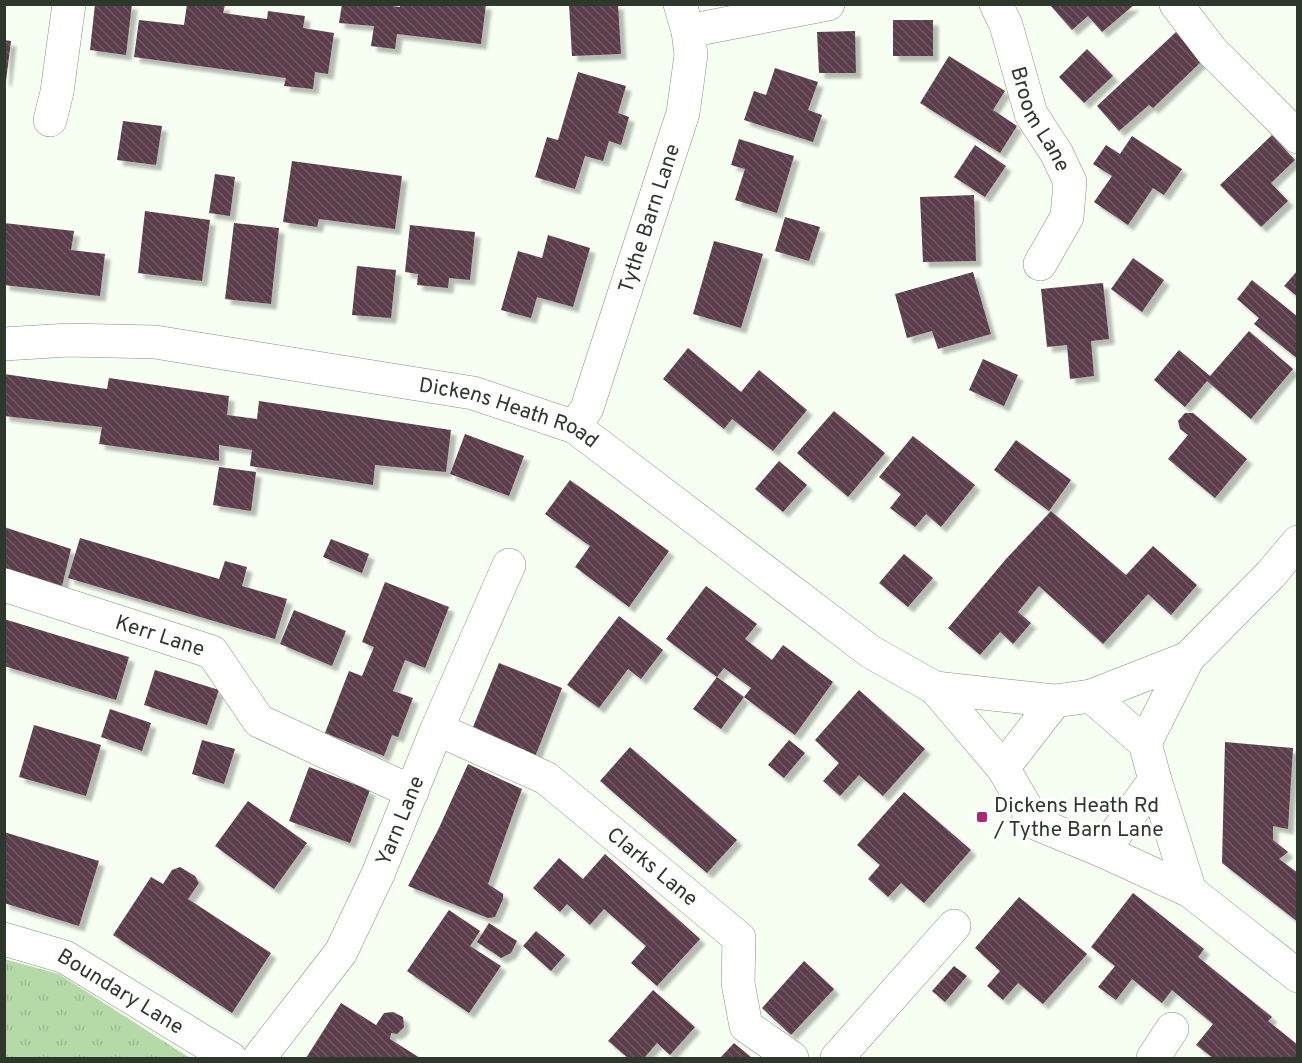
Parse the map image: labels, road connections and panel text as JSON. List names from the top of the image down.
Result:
{
  "streets": {
    "street": [
      "Broom Lane",
      "Tythe Barn Lane",
      "Dickens Heath Road",
      "Kerr Lane",
      "Yarn Lane",
      "Clarks Lane",
      "Boundary Lane"
    ]
  },
  "crossings": [
    ["Tythe Barn Lane", "Dickens Heath Road"],
    ["Kerr Lane", "Yarn Lane"],
    ["Yarn Lane", "Clarks Lane"]
  ],
  "places": {
    "transit": ["Dickens Heath Rd / Tythe Barn Lane"]
  }
}
